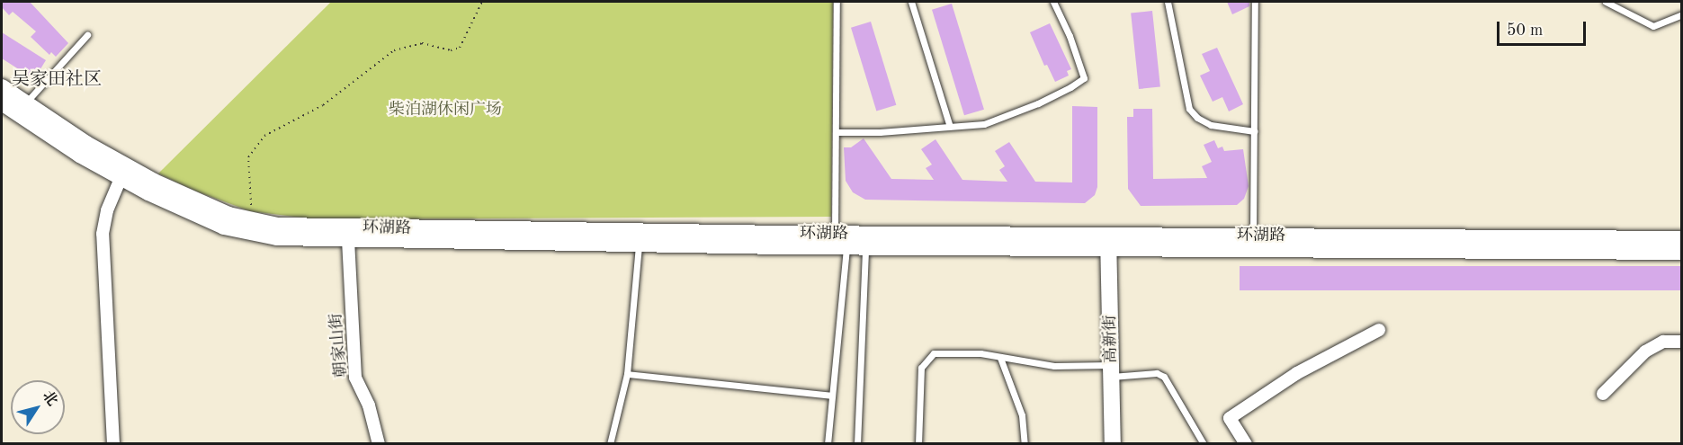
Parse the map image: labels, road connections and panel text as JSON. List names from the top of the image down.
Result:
{
  "streets": {
    "street": ["环湖路", "高新街", "朝家山街"]
  },
  "crossings": [
    ["环湖路", "高新街"],
    ["环湖路", "朝家山街"]
  ],
  "districts": ["吴家田社区"],
  "parks": ["柴泊湖休闲广场"],
  "scale_bar": "50 m",
  "north": "top right"
}
